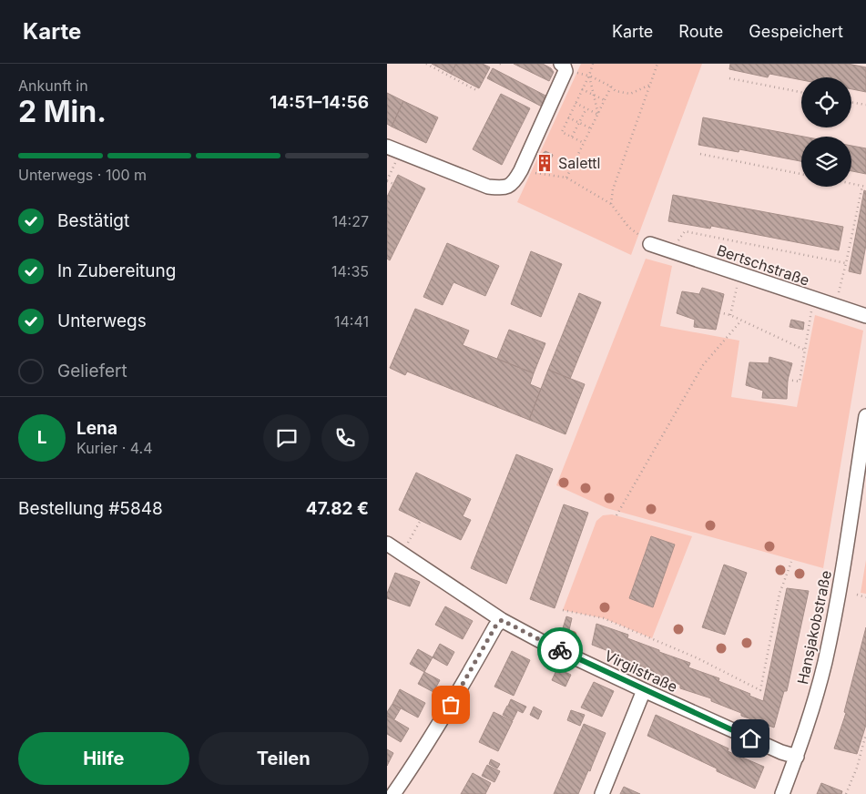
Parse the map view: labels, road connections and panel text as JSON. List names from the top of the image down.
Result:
{
  "streets": {
    "street": ["Bertschstraße", "Hansjakobstraße", "Virgilstraße"]
  },
  "crossings": [
    ["Hansjakobstraße", "Virgilstraße"]
  ],
  "places": {
    "building": ["Salettl"]
  },
  "page": {
    "header": "Karte",
    "nav": ["Karte", "Route", "Gespeichert"],
    "heading": ["2 Min.", "Ankunft in", "14:51–14:56"],
    "panel": [
      "Lena",
      "Kurier · 4.4",
      "Bestellung #5848",
      "47.82 €"
    ],
    "bar": "Unterwegs · 100 m",
    "list": [
      ["Bestätigt", "14:27"],
      ["In Zubereitung", "14:35"],
      ["Unterwegs", "14:41"],
      "Geliefert"
    ],
    "round": "L",
    "buttons": ["Hilfe", "Teilen"]
  }
}
